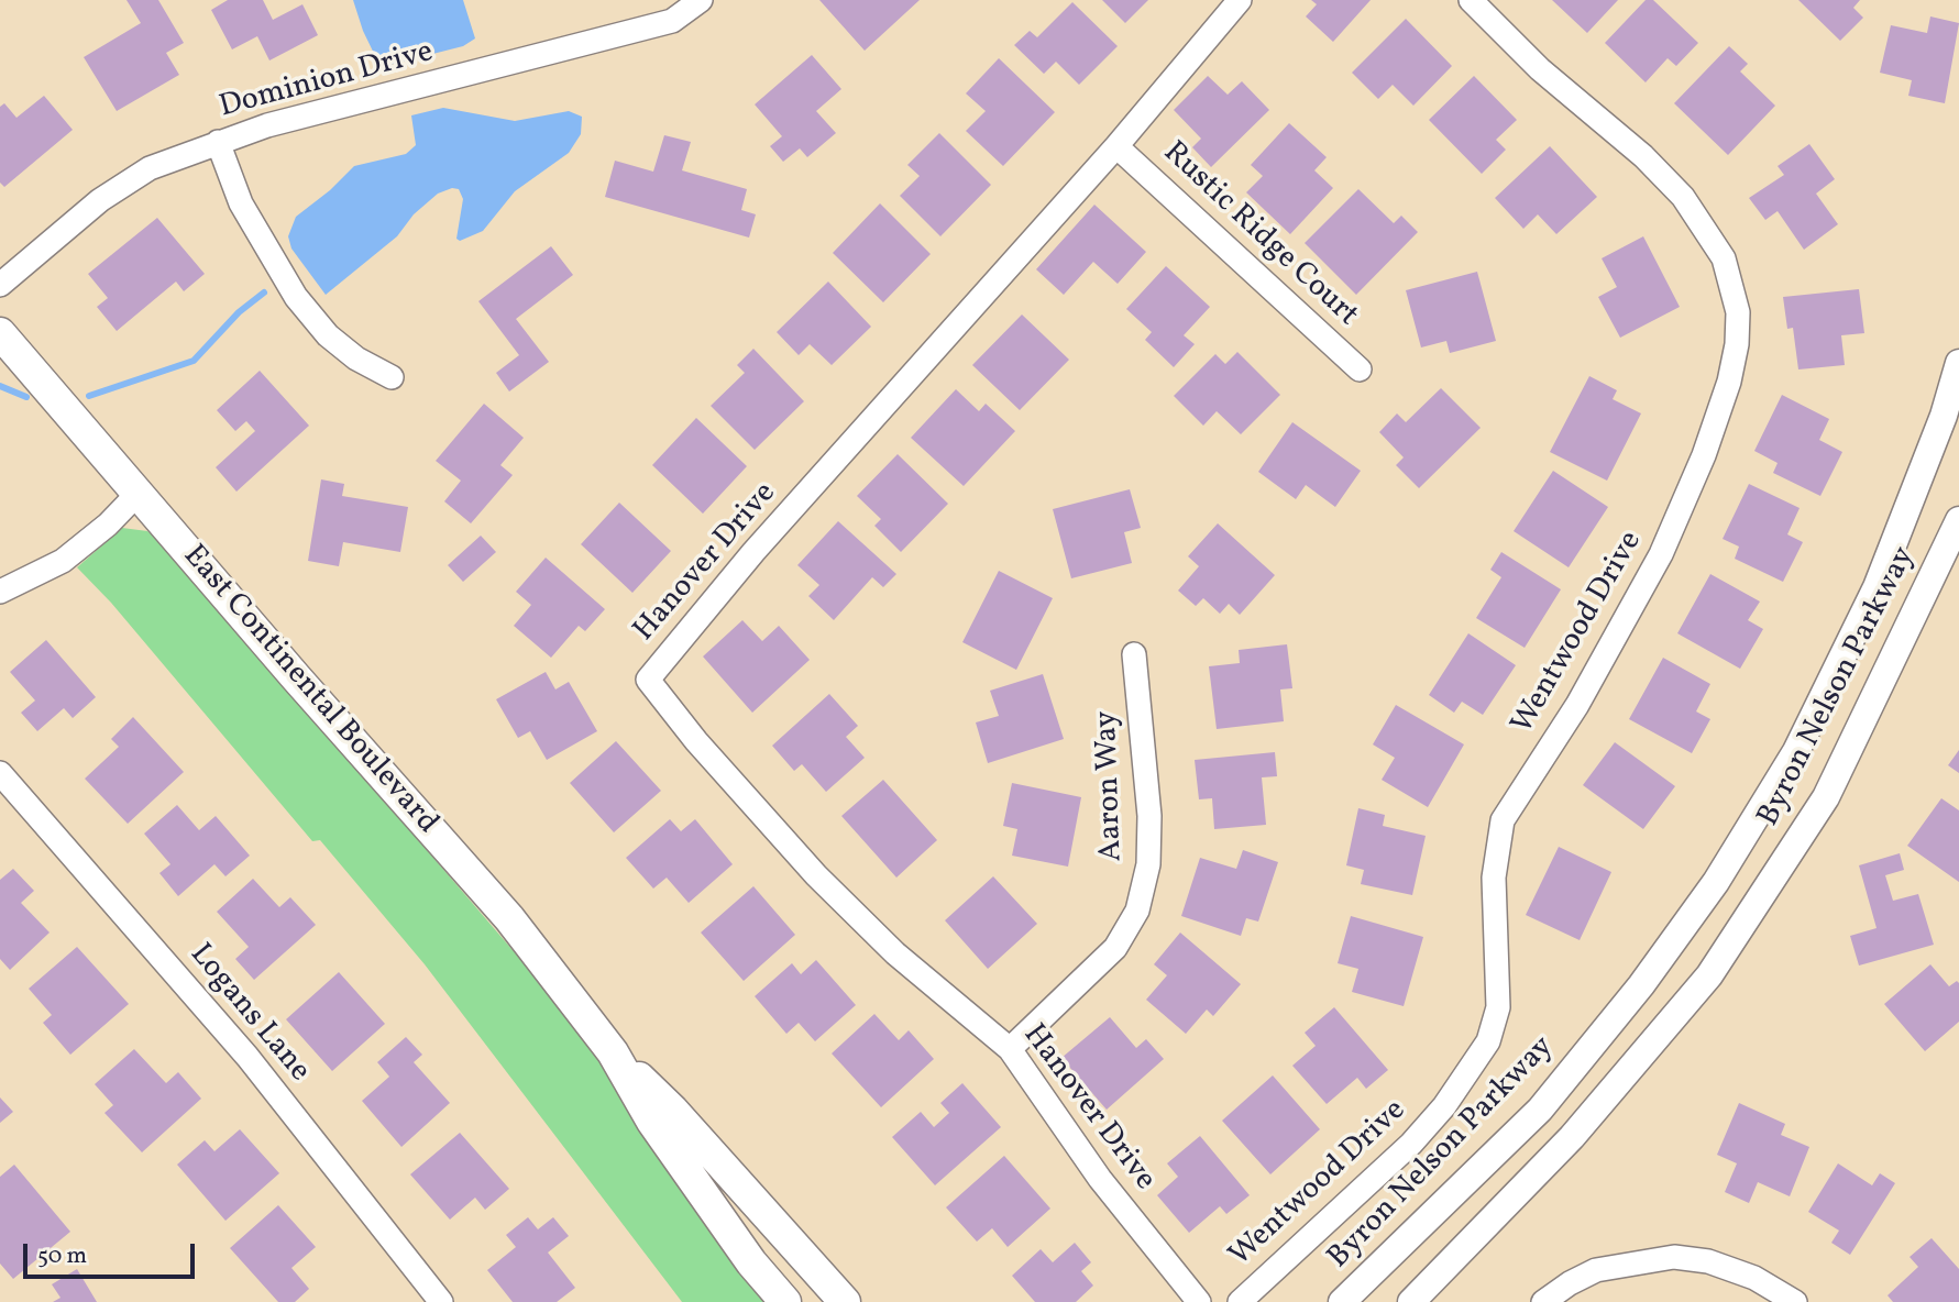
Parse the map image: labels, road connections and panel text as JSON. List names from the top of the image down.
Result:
{
  "streets": {
    "main road": ["East Continental Boulevard"],
    "street": [
      "Dominion Drive",
      "Rustic Ridge Court",
      "Hanover Drive",
      "Wentwood Drive",
      "Byron Nelson Parkway",
      "Aaron Way",
      "Logans Lane"
    ]
  },
  "crossings": [
    ["Rustic Ridge Court", "Hanover Drive"],
    ["Hanover Drive", "Aaron Way"]
  ],
  "scale_bar": "50 m"
}
